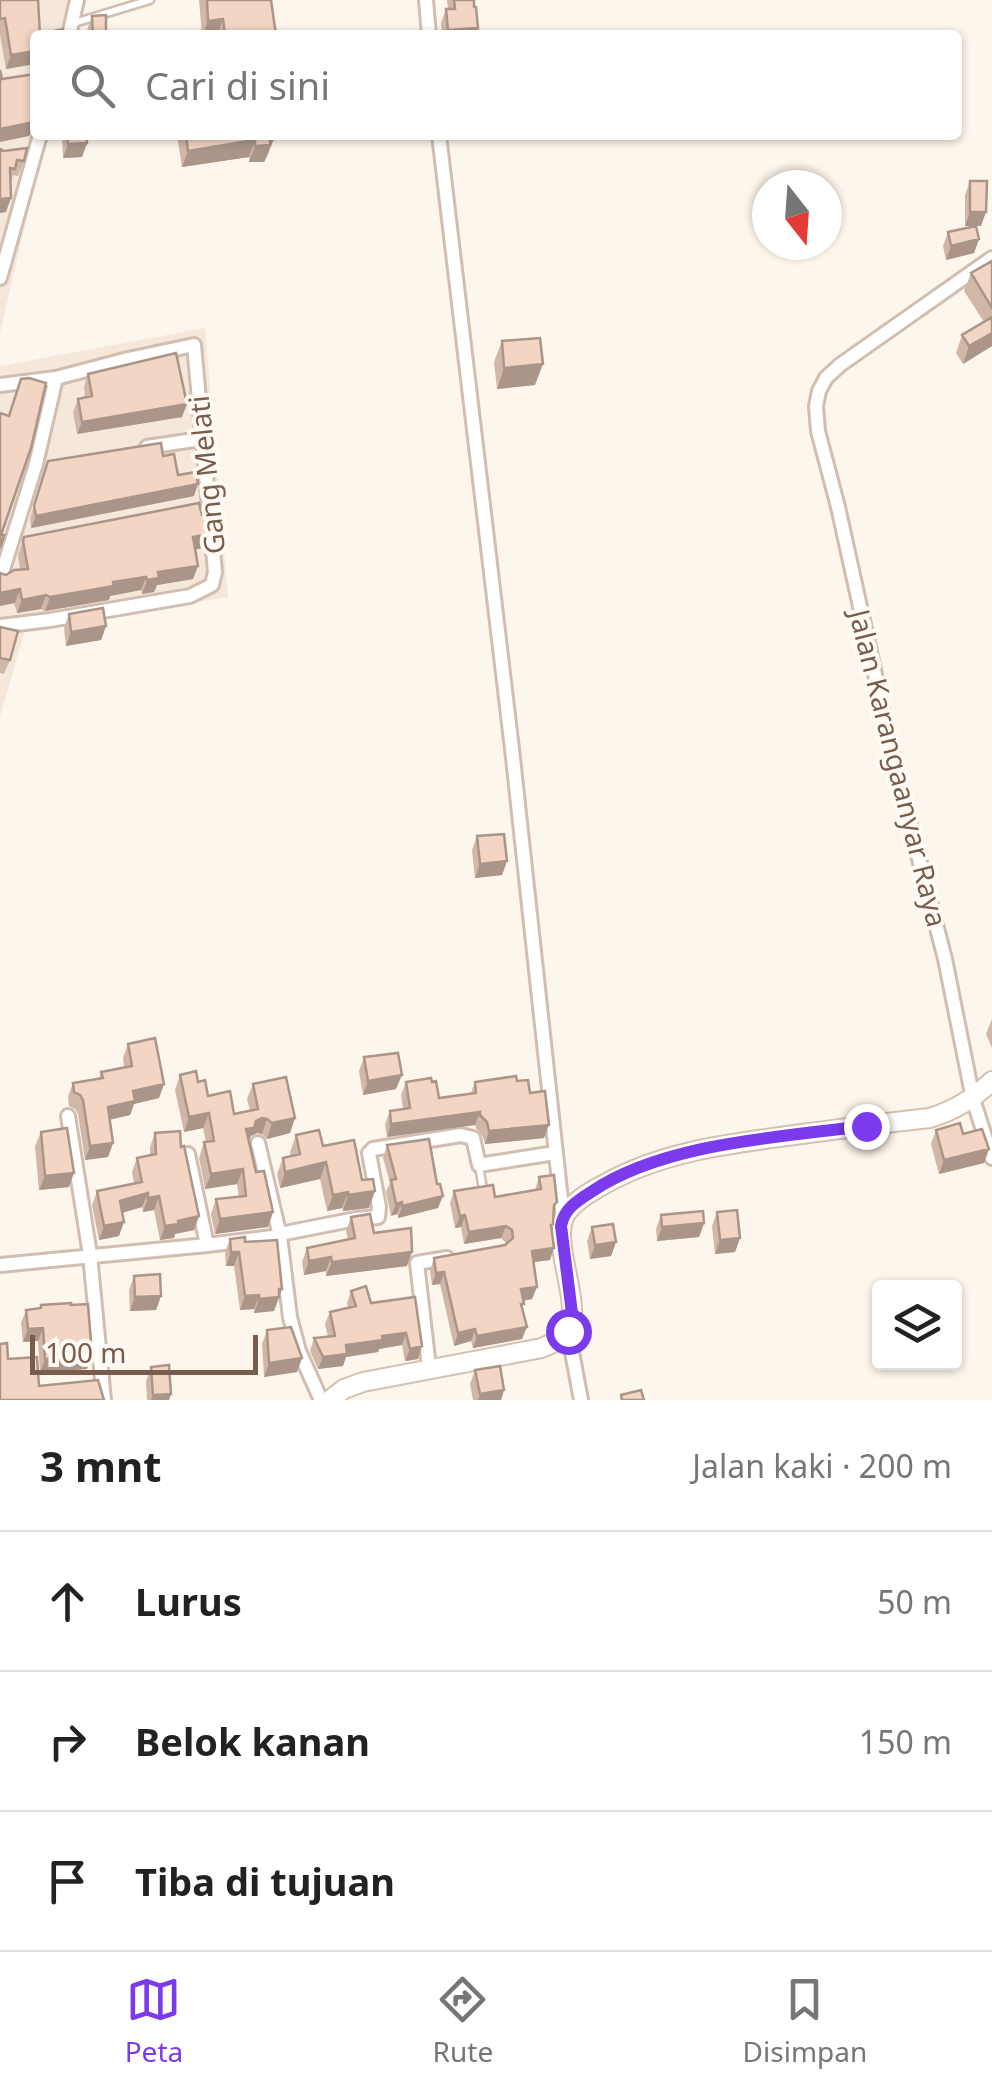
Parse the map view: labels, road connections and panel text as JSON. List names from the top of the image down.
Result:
{
  "streets": {
    "street": ["Gang Melati", "Jalan Karangaanyar Raya"]
  },
  "scale_bar": "100 m",
  "north": "bottom",
  "page": {
    "search": "Cari di sini",
    "scale": "100 m",
    "heading": ["3 mnt", "Jalan kaki · 200 m"],
    "list": [
      ["Lurus", "50 m"],
      ["Belok kanan", "150 m"],
      "Tiba di tujuan"
    ],
    "nav": ["Peta", "Rute", "Disimpan"]
  }
}
